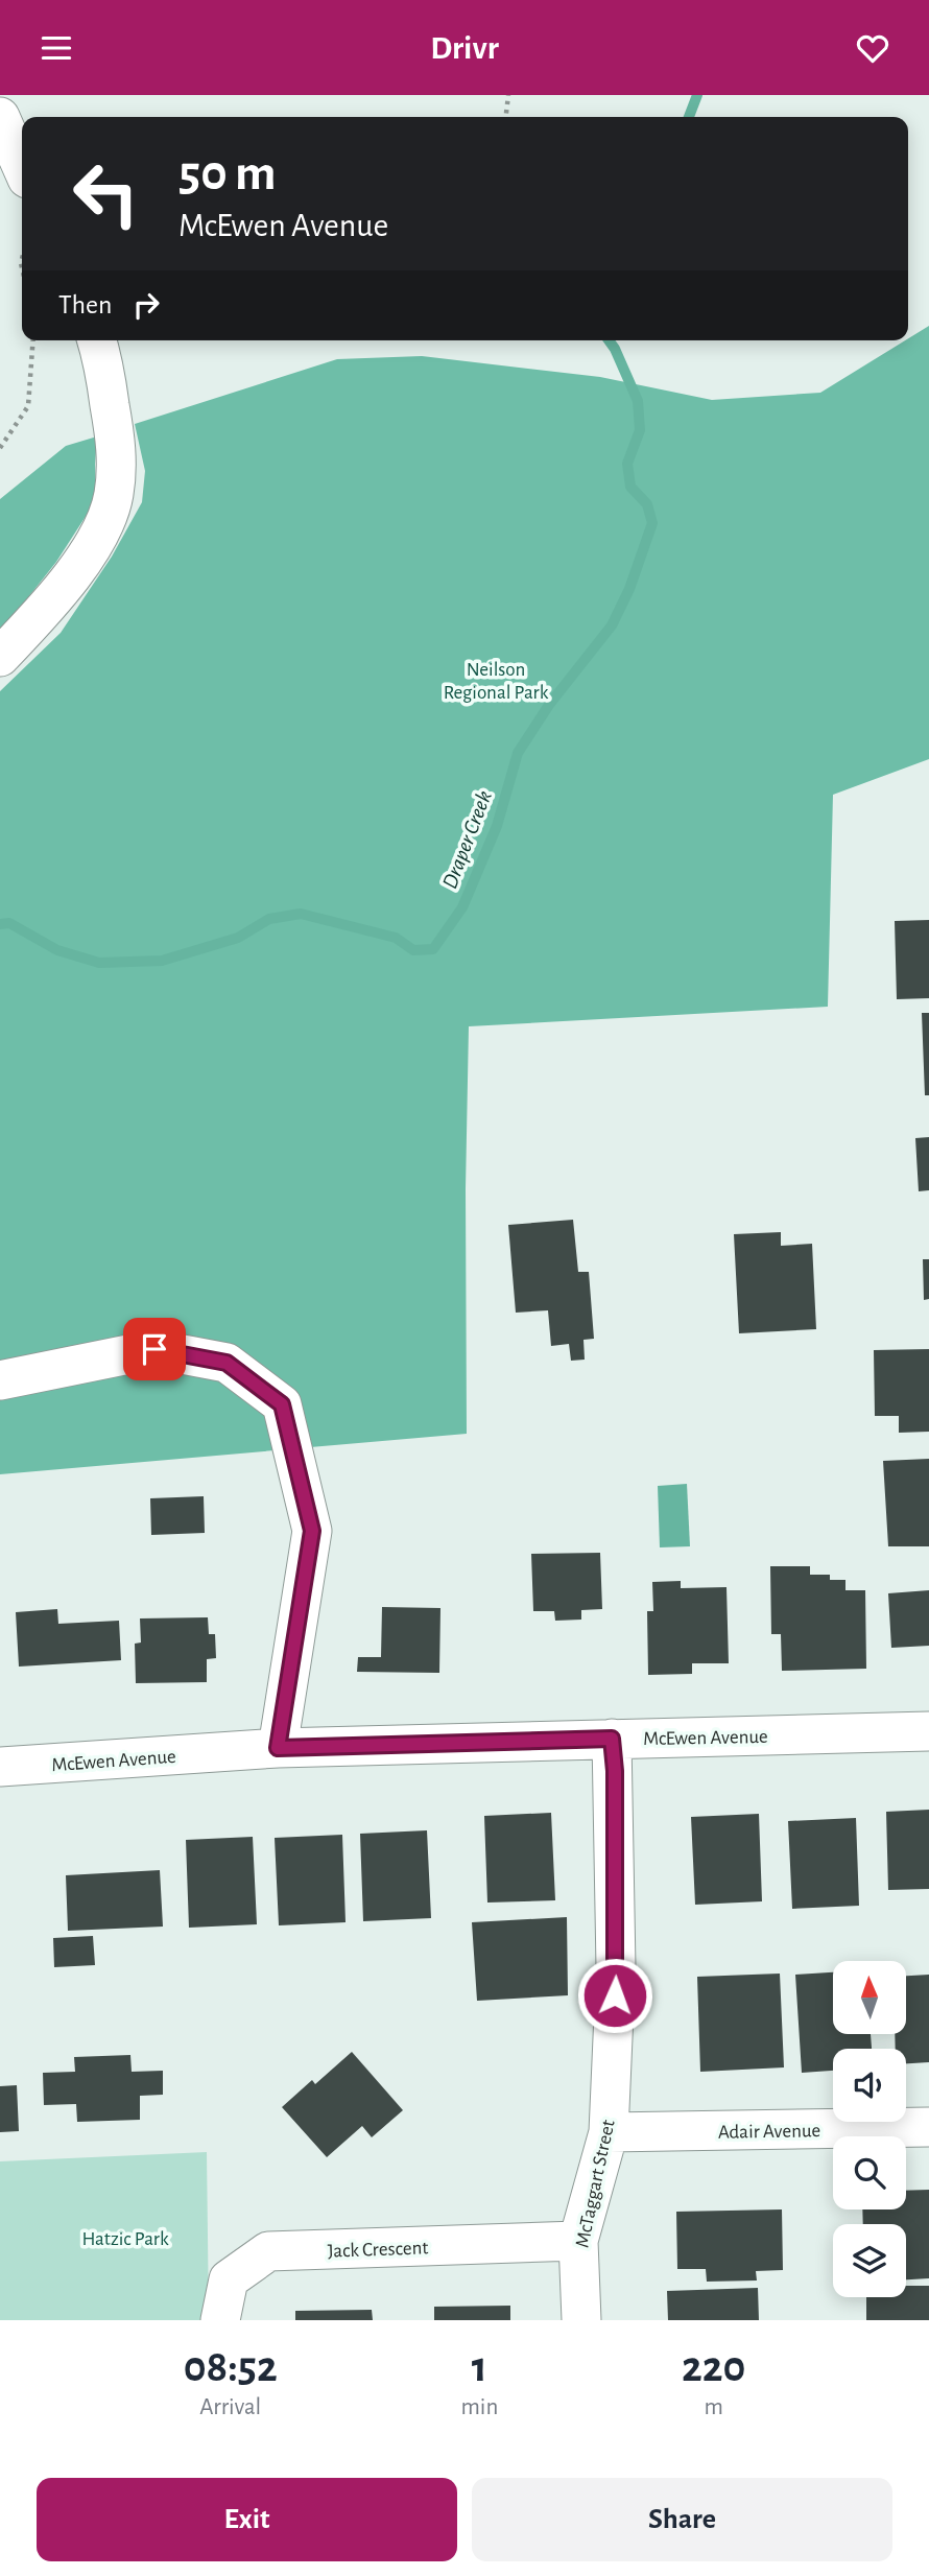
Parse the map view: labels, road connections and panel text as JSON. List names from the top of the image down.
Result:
{
  "streets": {
    "street": [
      "McEwen Avenue",
      "Adair Avenue",
      "McTaggart Street",
      "Jack Crescent"
    ]
  },
  "crossings": [
    ["McEwen Avenue", "McTaggart Street"],
    ["Adair Avenue", "McTaggart Street"],
    ["McTaggart Street", "Jack Crescent"]
  ],
  "water": ["Draper Creek"],
  "parks": ["Neilson Regional Park", "Hatzic Park"],
  "north": "top",
  "page": {
    "header": "Drivr",
    "turn": ["50 m", "McEwen Avenue"],
    "then": "Then",
    "eta": [
      "08:52",
      "Arrival",
      "1",
      "min",
      "220",
      "m"
    ],
    "buttons": ["Exit", "Share"]
  }
}
